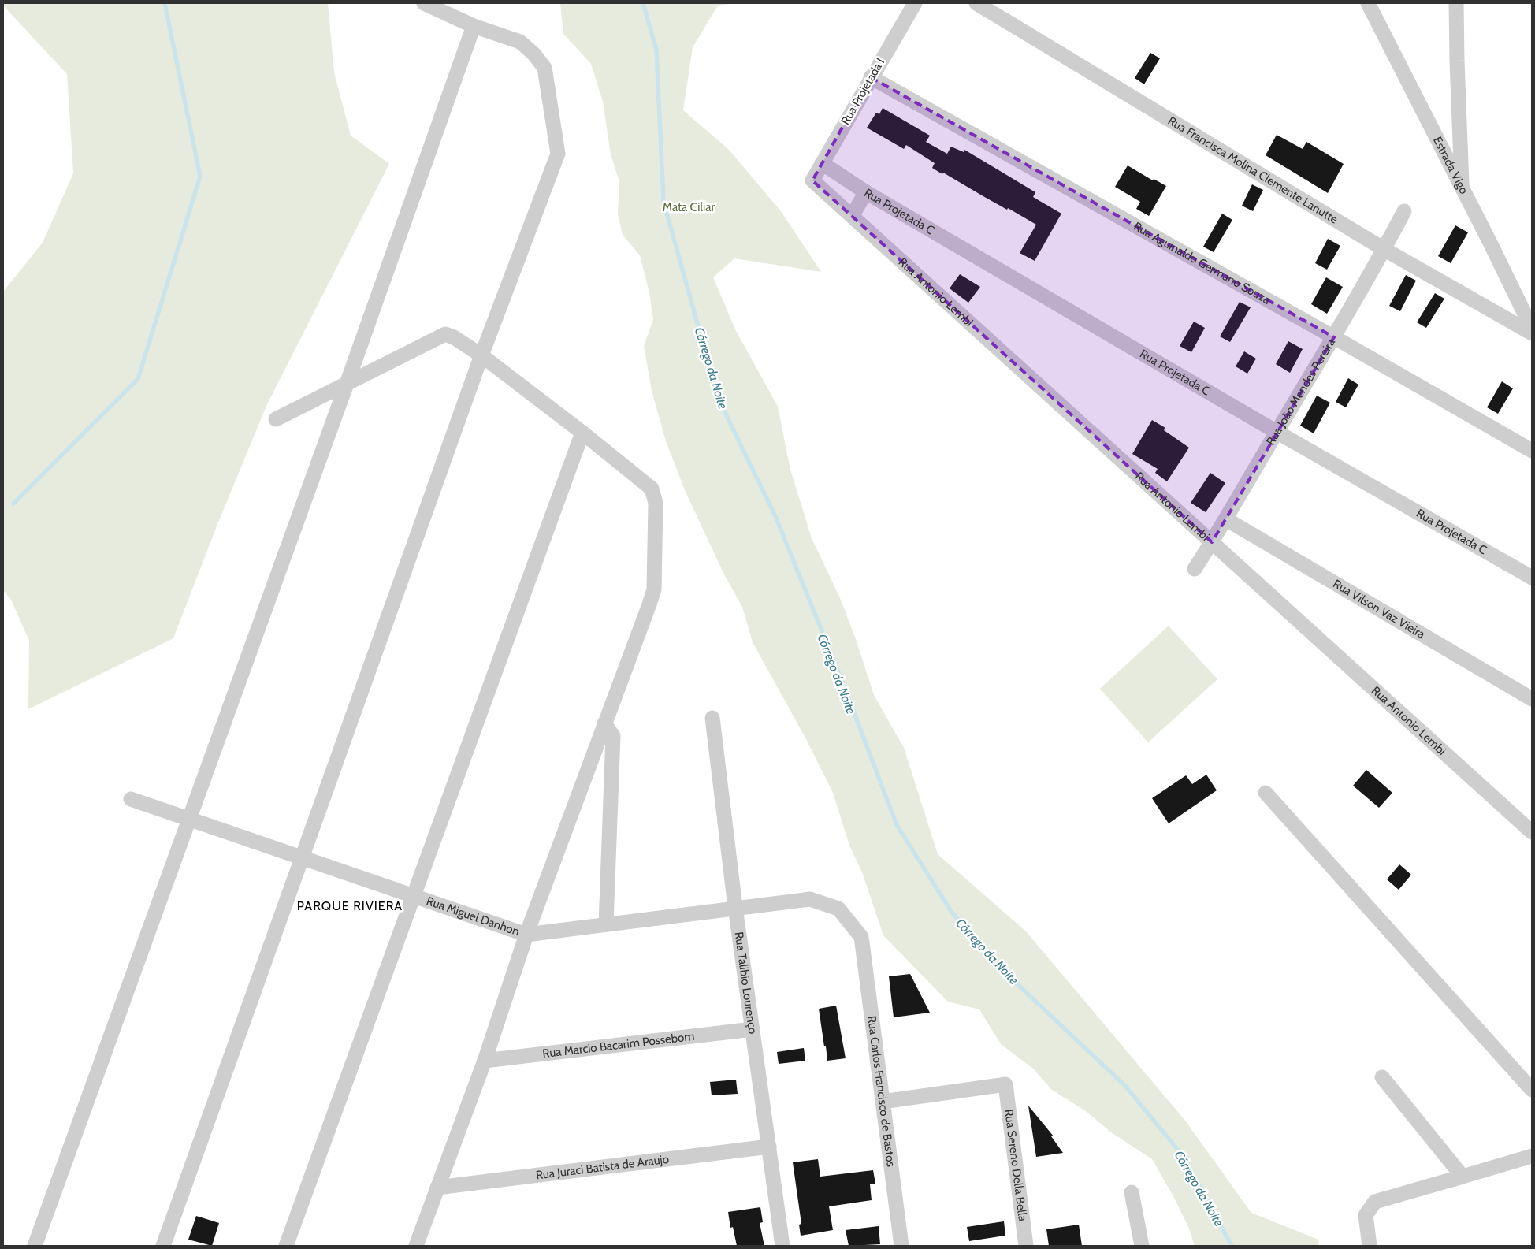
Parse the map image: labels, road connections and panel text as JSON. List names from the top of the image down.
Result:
{
  "streets": {
    "street": [
      "Rua Projetada I",
      "Estrada Vigo",
      "Rua Francisca Molina Clemente Lanutte",
      "Rua Projetada C",
      "Rua Aguinaldo Germano Souza",
      "Rua Antonio Lembi",
      "Rua João Mendes Pereira",
      "Rua Vilson Vaz Vieira",
      "Rua Miguel Danhon",
      "Rua Talibio Lourenço",
      "Rua Marcio Bacarim Possebom",
      "Rua Carlos Francisco de Bastos",
      "Rua Sereno Della Bella",
      "Rua Juraci Batista de Araujo"
    ]
  },
  "crossings": [
    ["Rua Projetada I", "Rua Projetada C"],
    ["Rua Projetada I", "Rua Aguinaldo Germano Souza"],
    ["Rua Projetada I", "Rua Antonio Lembi"],
    ["Rua Francisca Molina Clemente Lanutte", "Rua João Mendes Pereira"],
    ["Rua Projetada C", "Rua João Mendes Pereira"],
    ["Rua Aguinaldo Germano Souza", "Rua João Mendes Pereira"],
    ["Rua Antonio Lembi", "Rua João Mendes Pereira"],
    ["Rua João Mendes Pereira", "Rua Vilson Vaz Vieira"],
    ["Rua Miguel Danhon", "Rua Talibio Lourenço"],
    ["Rua Miguel Danhon", "Rua Carlos Francisco de Bastos"],
    ["Rua Talibio Lourenço", "Rua Marcio Bacarim Possebom"],
    ["Rua Talibio Lourenço", "Rua Juraci Batista de Araujo"],
    ["Rua Carlos Francisco de Bastos", "Rua Sereno Della Bella"]
  ],
  "districts": ["PARQUE RIVIERA"],
  "water": ["Córrego da Noite"],
  "parks": ["Mata Ciliar"]
}
